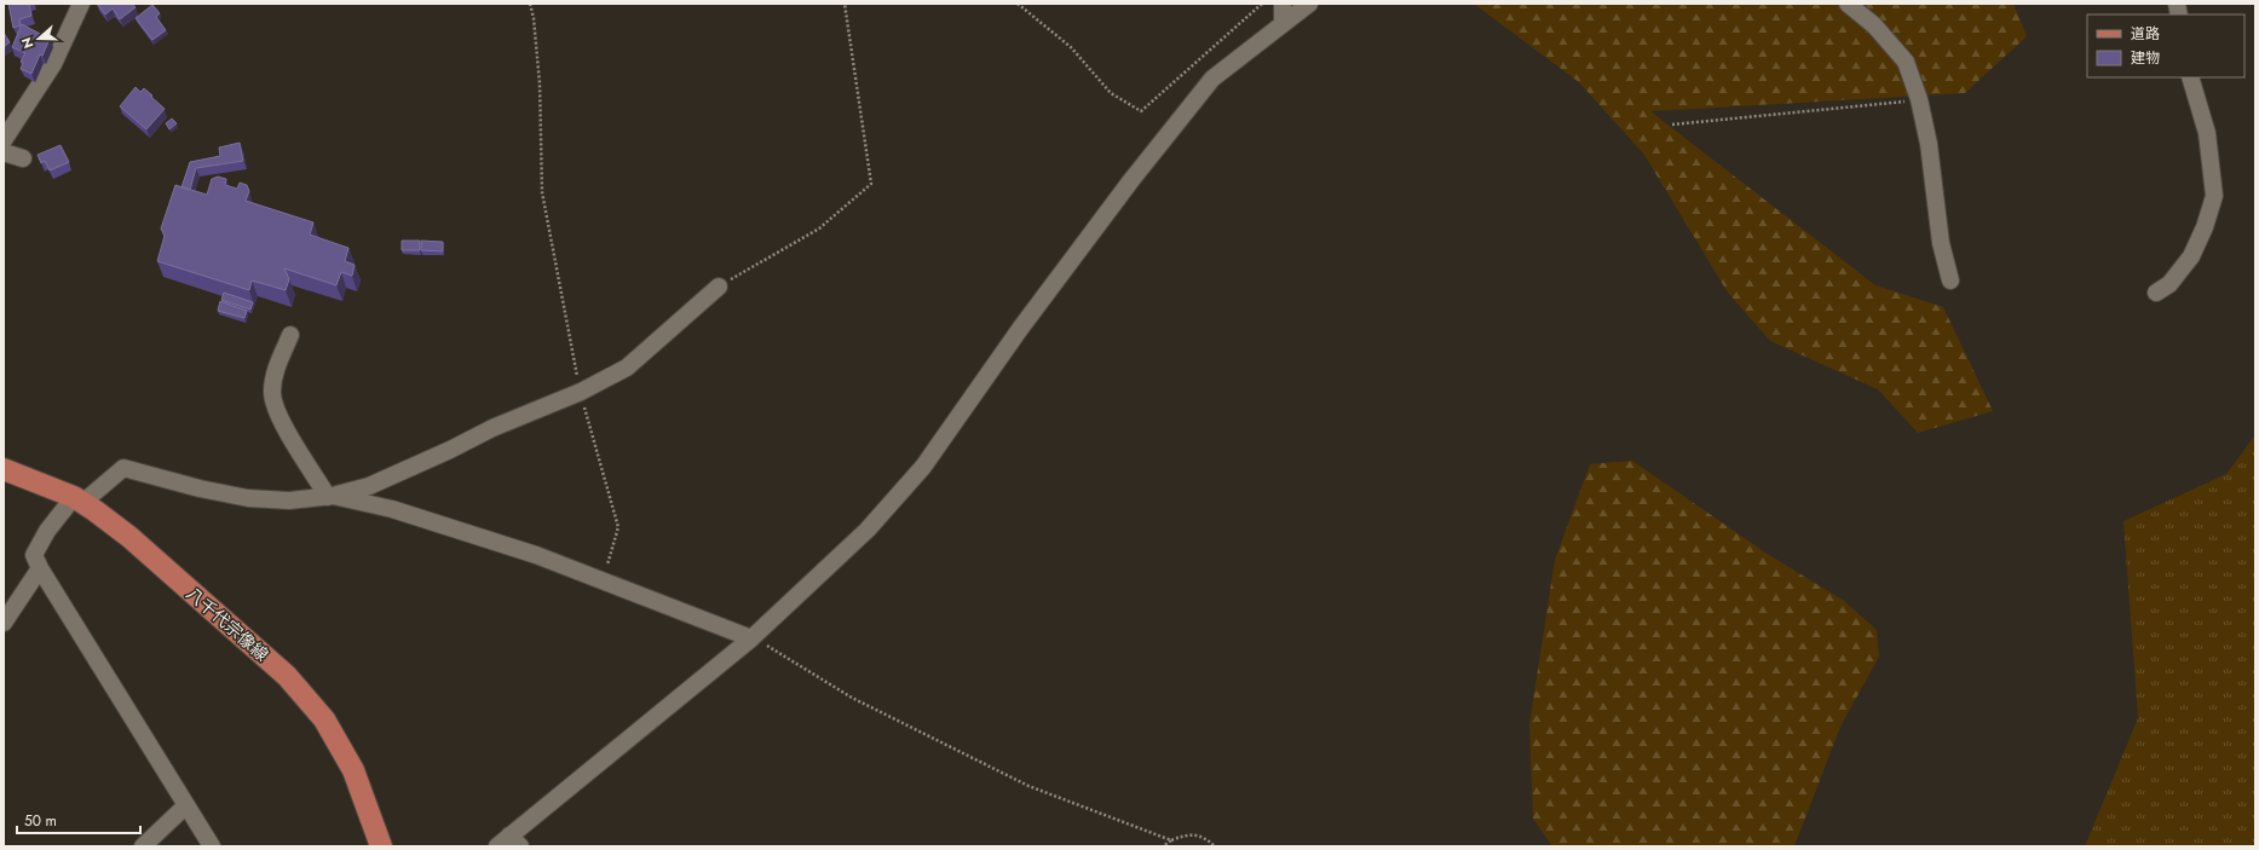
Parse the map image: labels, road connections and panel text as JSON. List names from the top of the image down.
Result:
{
  "streets": {
    "main road": ["八千代宗像線"]
  },
  "legend": ["道路", "建物"],
  "scale_bar": "50 m",
  "north": "left"
}
